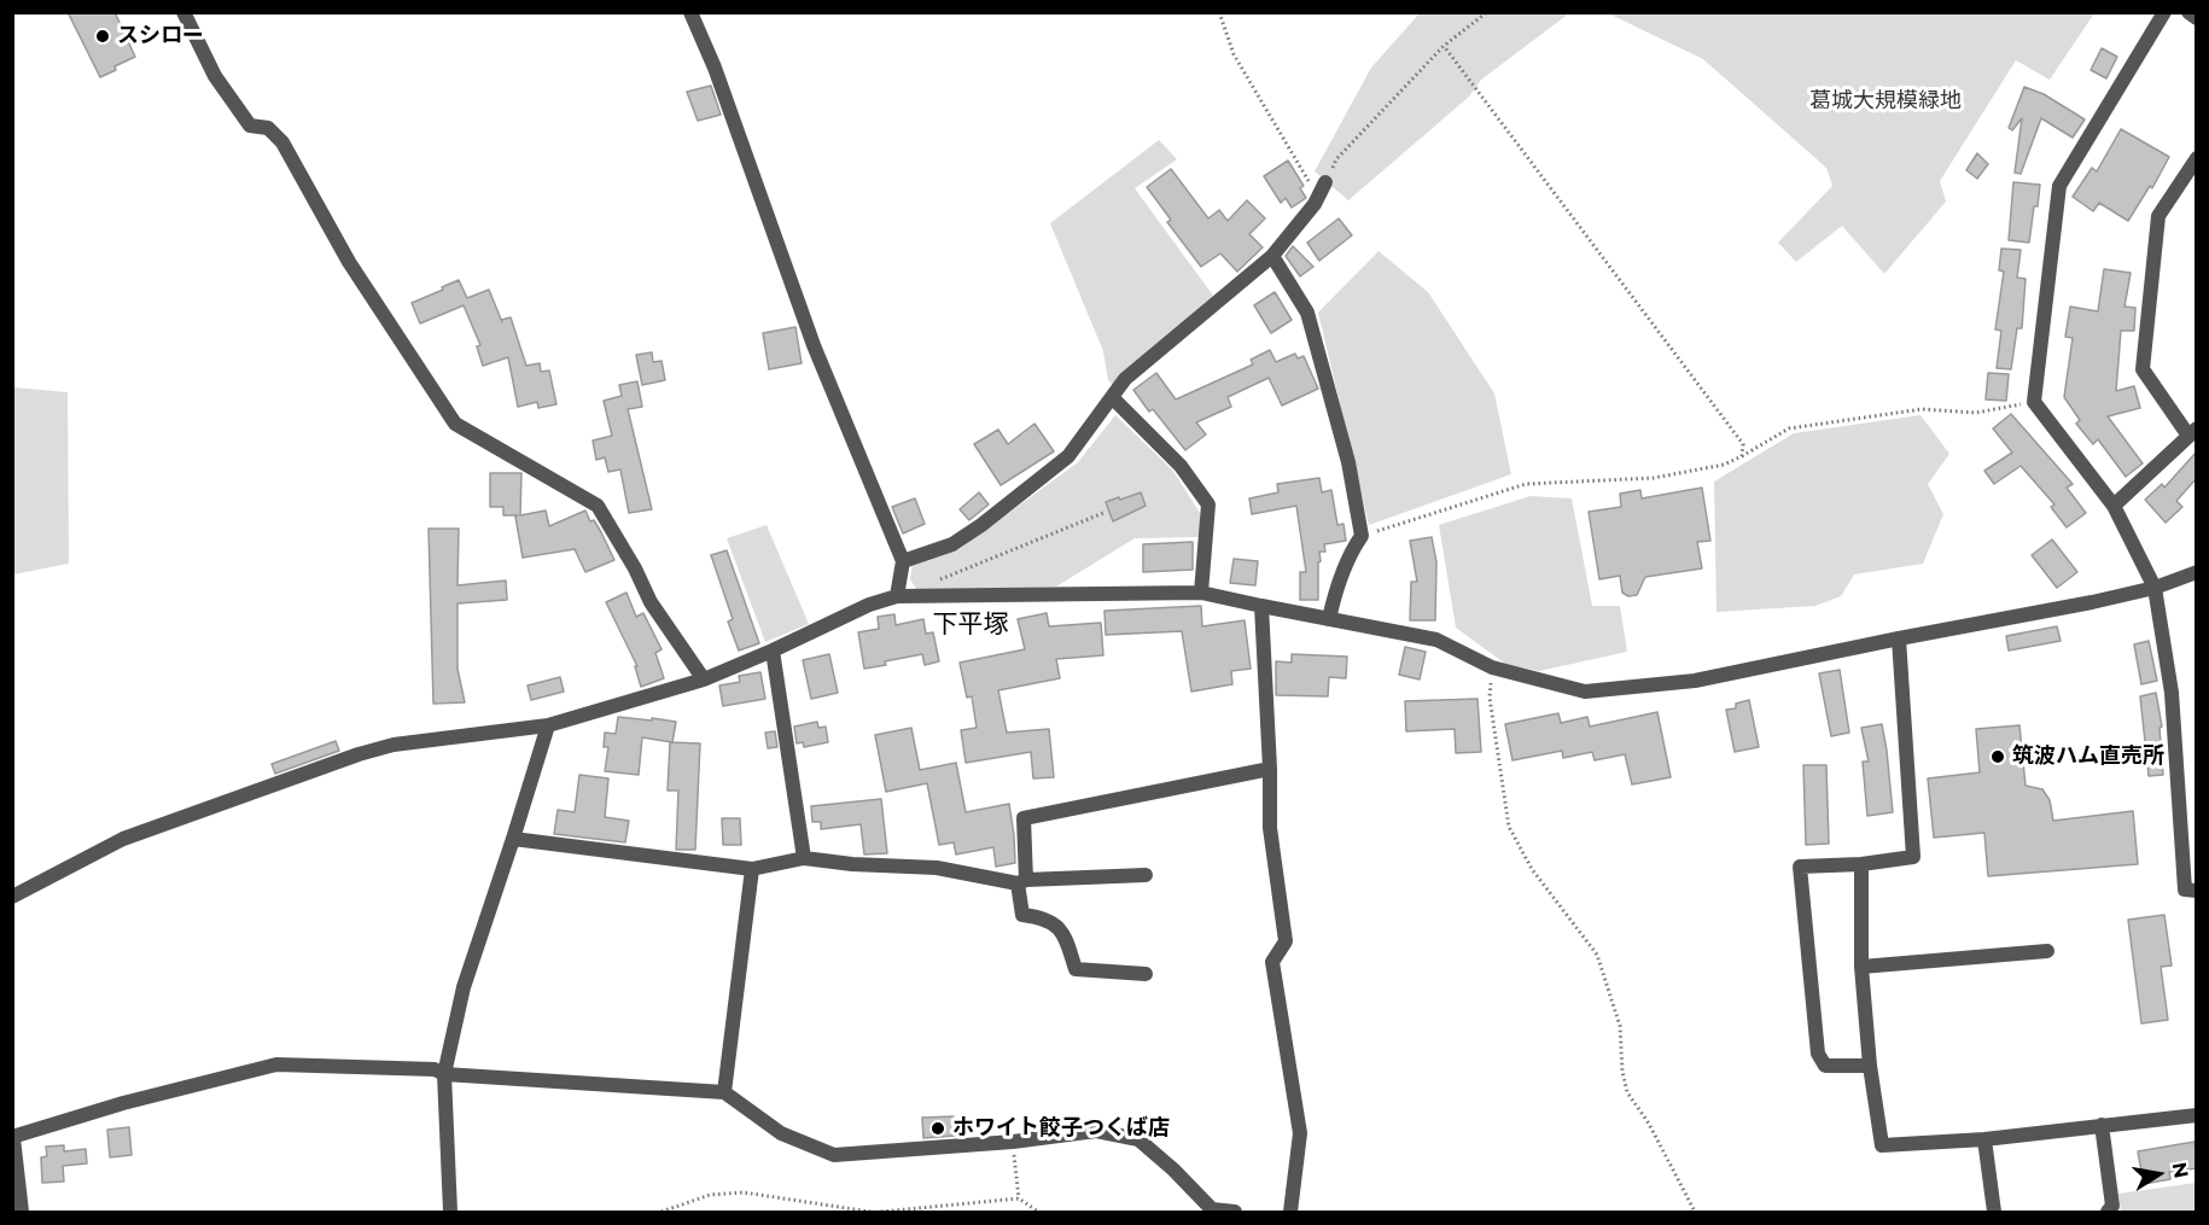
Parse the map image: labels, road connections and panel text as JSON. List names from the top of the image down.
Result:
{
  "districts": ["下平塚"],
  "parks": ["葛城大規模緑地"],
  "places": ["スシロー", "筑波ハム直売所", "ホワイト餃子つくば店"],
  "north": "right"
}
